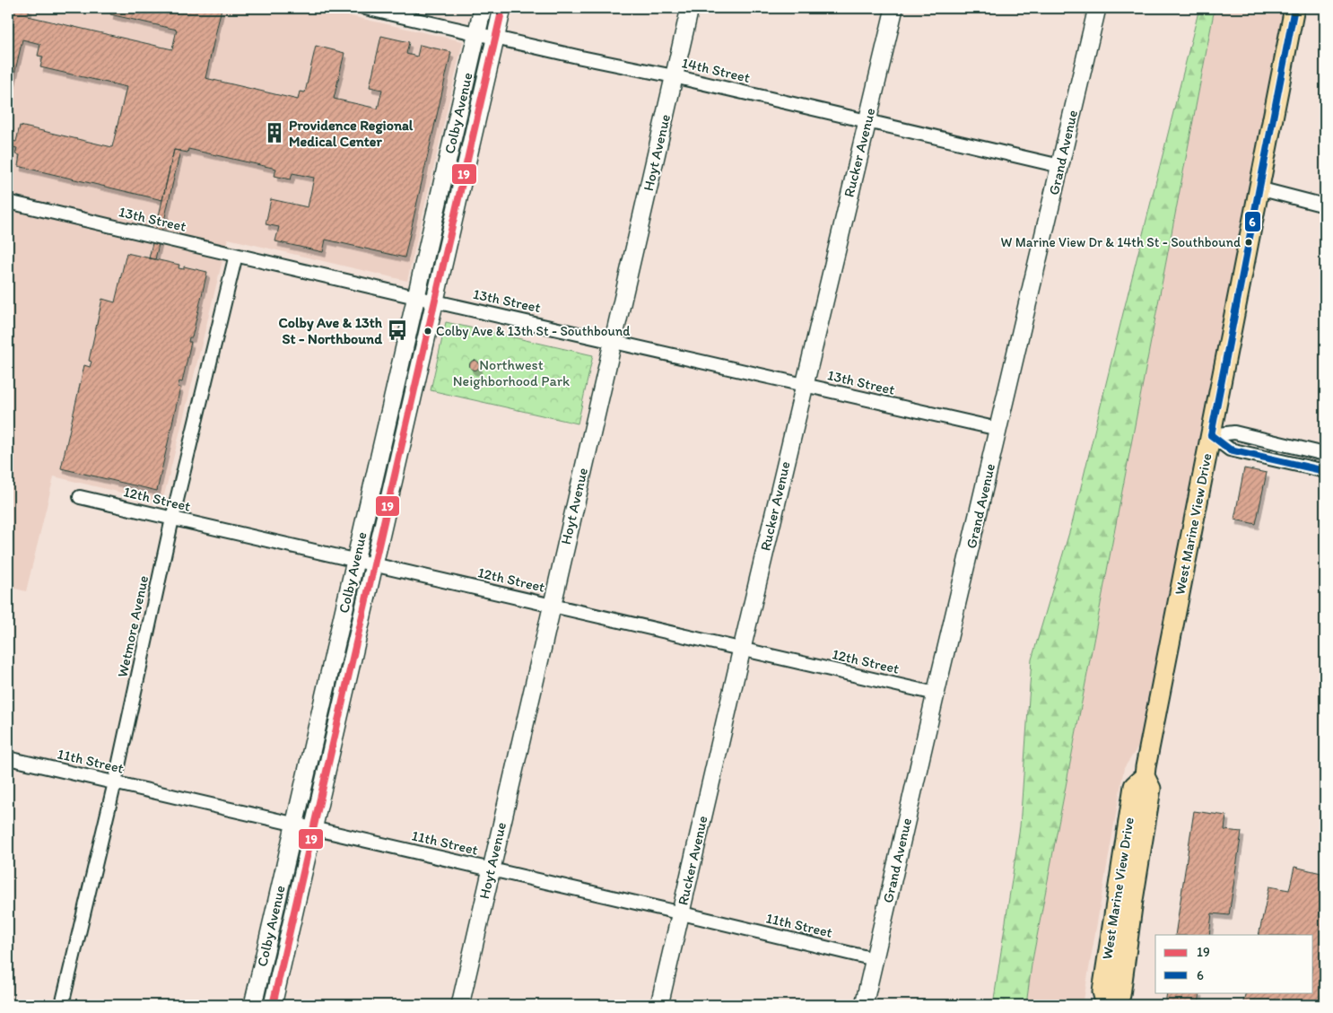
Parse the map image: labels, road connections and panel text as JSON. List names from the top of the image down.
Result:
{
  "streets": {
    "main road": ["West Marine View Drive"],
    "street": [
      "14th Street",
      "Colby Avenue",
      "Hoyt Avenue",
      "Rucker Avenue",
      "Grand Avenue",
      "13th Street",
      "12th Street",
      "Wetmore Avenue",
      "11th Street"
    ]
  },
  "crossings": [
    ["14th Street", "Colby Avenue"],
    ["14th Street", "Hoyt Avenue"],
    ["14th Street", "Rucker Avenue"],
    ["14th Street", "Grand Avenue"],
    ["Colby Avenue", "13th Street"],
    ["Colby Avenue", "12th Street"],
    ["Colby Avenue", "11th Street"],
    ["Hoyt Avenue", "13th Street"],
    ["Hoyt Avenue", "12th Street"],
    ["Hoyt Avenue", "11th Street"],
    ["Rucker Avenue", "13th Street"],
    ["Rucker Avenue", "12th Street"],
    ["Rucker Avenue", "11th Street"],
    ["Grand Avenue", "13th Street"],
    ["Grand Avenue", "12th Street"],
    ["Grand Avenue", "11th Street"],
    ["13th Street", "Wetmore Avenue"],
    ["12th Street", "Wetmore Avenue"],
    ["Wetmore Avenue", "11th Street"]
  ],
  "parks": ["Northwest Neighborhood Park"],
  "places": {
    "building": ["Providence Regional Medical Center"],
    "other": ["W Marine View Dr & 14th St - Southbound", "Colby Ave & 13th St - Southbound"],
    "bus stop": ["Colby Ave & 13th St - Northbound"]
  },
  "lines": ["transit line 19", "transit line 6"],
  "legend": ["19", "6"]
}
